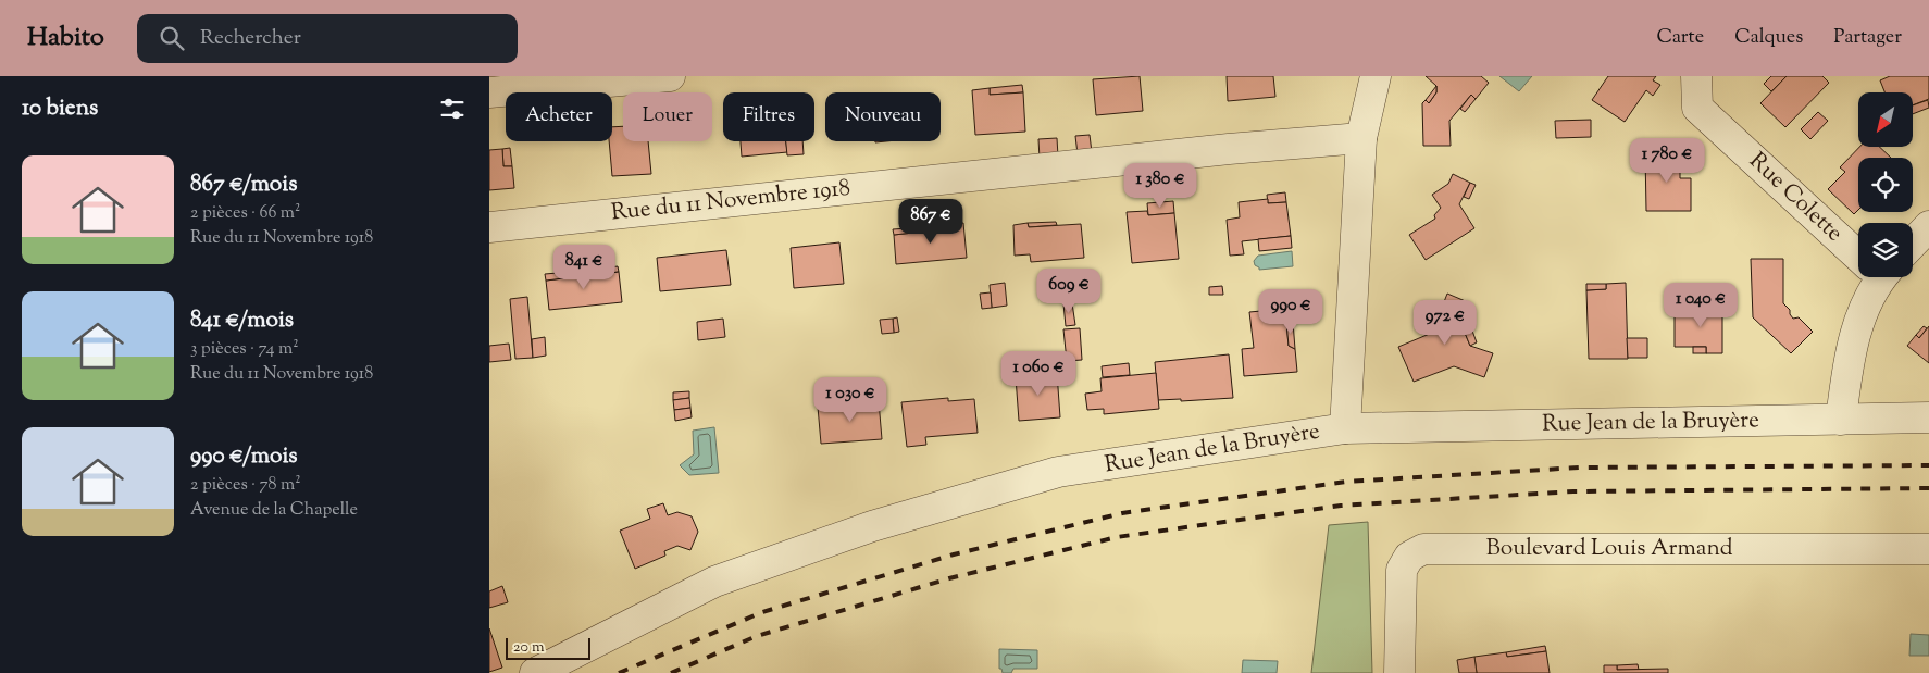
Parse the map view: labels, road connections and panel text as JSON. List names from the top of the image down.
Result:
{
  "streets": {
    "street": [
      "Rue Colette",
      "Rue du 11 Novembre 1918",
      "Rue Jean de la Bruyère",
      "Boulevard Louis Armand"
    ]
  },
  "scale_bar": "20 m",
  "north": "bottom left",
  "page": {
    "header": "Habito",
    "search": "Rechercher",
    "nav": ["Carte", "Calques", "Partager"],
    "heading": "10 biens",
    "chip": [
      "Acheter",
      "Louer",
      "Filtres",
      "Nouveau"
    ],
    "price": [
      "1 780 €",
      "1 380 €",
      "867 €",
      "841 €",
      "609 €",
      "1 040 €",
      "990 €",
      "972 €",
      "1 060 €",
      "1 030 €"
    ],
    "list": [
      {
        "name": "867 €/mois",
        "note": "2 pièces · 66 m² · Rue du 11 Novembre 1918"
      },
      {
        "name": "841 €/mois",
        "note": "3 pièces · 74 m² · Rue du 11 Novembre 1918"
      },
      {
        "name": "990 €/mois",
        "note": "2 pièces · 78 m² · Avenue de la Chapelle"
      }
    ],
    "scale": "20 m"
  }
}
